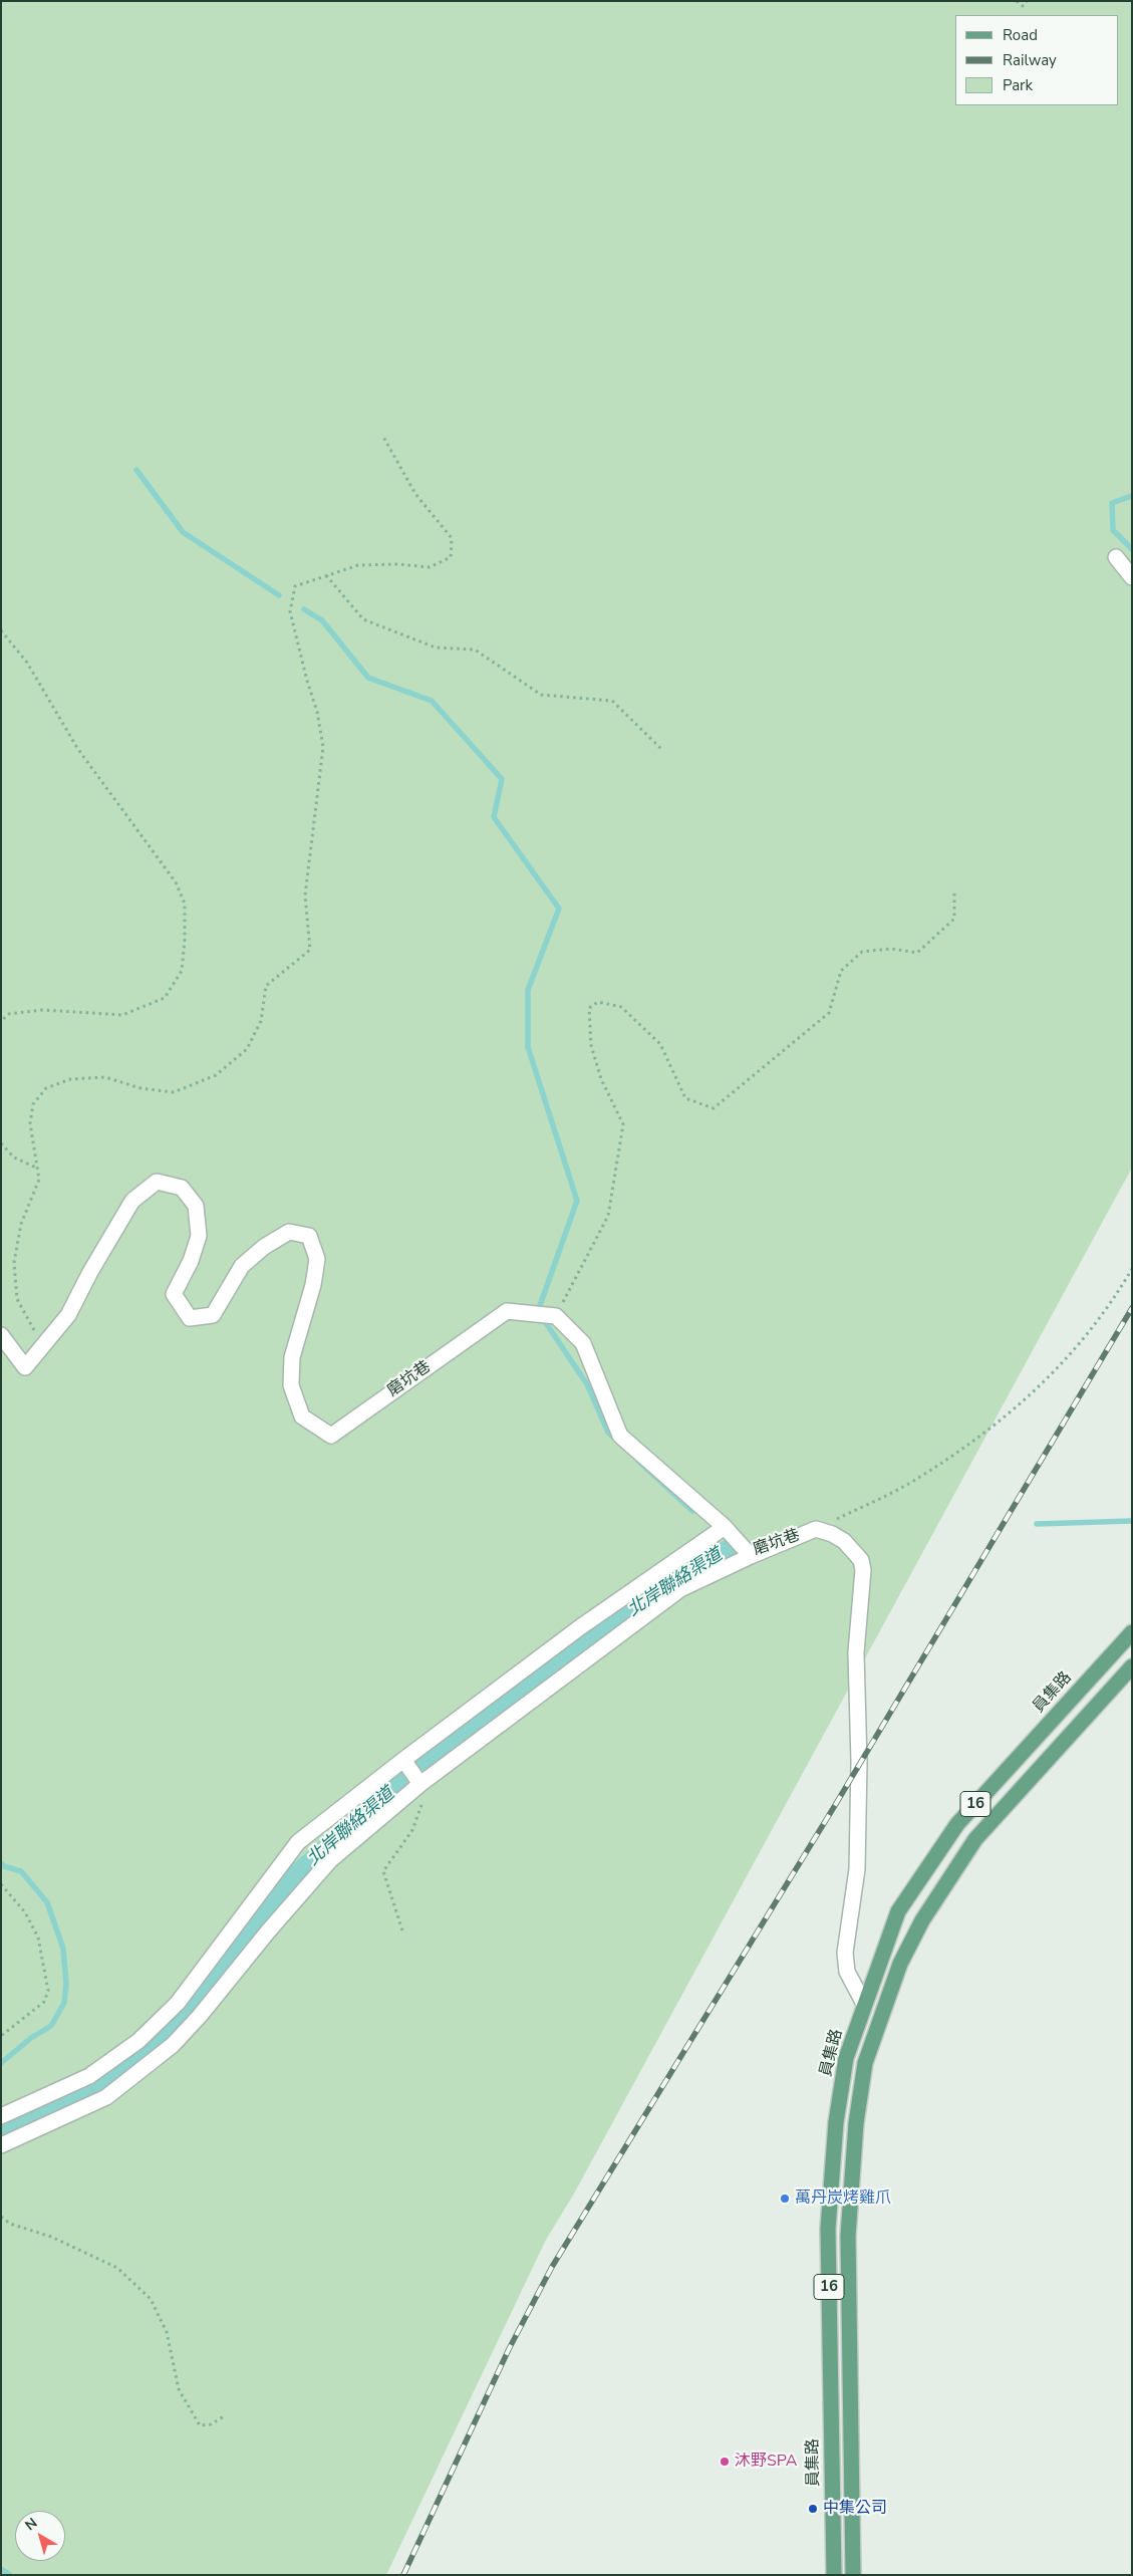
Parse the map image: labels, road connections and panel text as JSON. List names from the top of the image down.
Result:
{
  "streets": {
    "main road": ["員集路", "16"],
    "lane": ["磨坑巷"]
  },
  "crossings": [
    ["磨坑巷", "員集路"]
  ],
  "water": ["北岸聯絡渠道"],
  "places": ["萬丹炭烤雞爪", "沐野SPA", "中集公司"],
  "legend": ["Road", "Railway", "Park"],
  "north": "top left"
}
